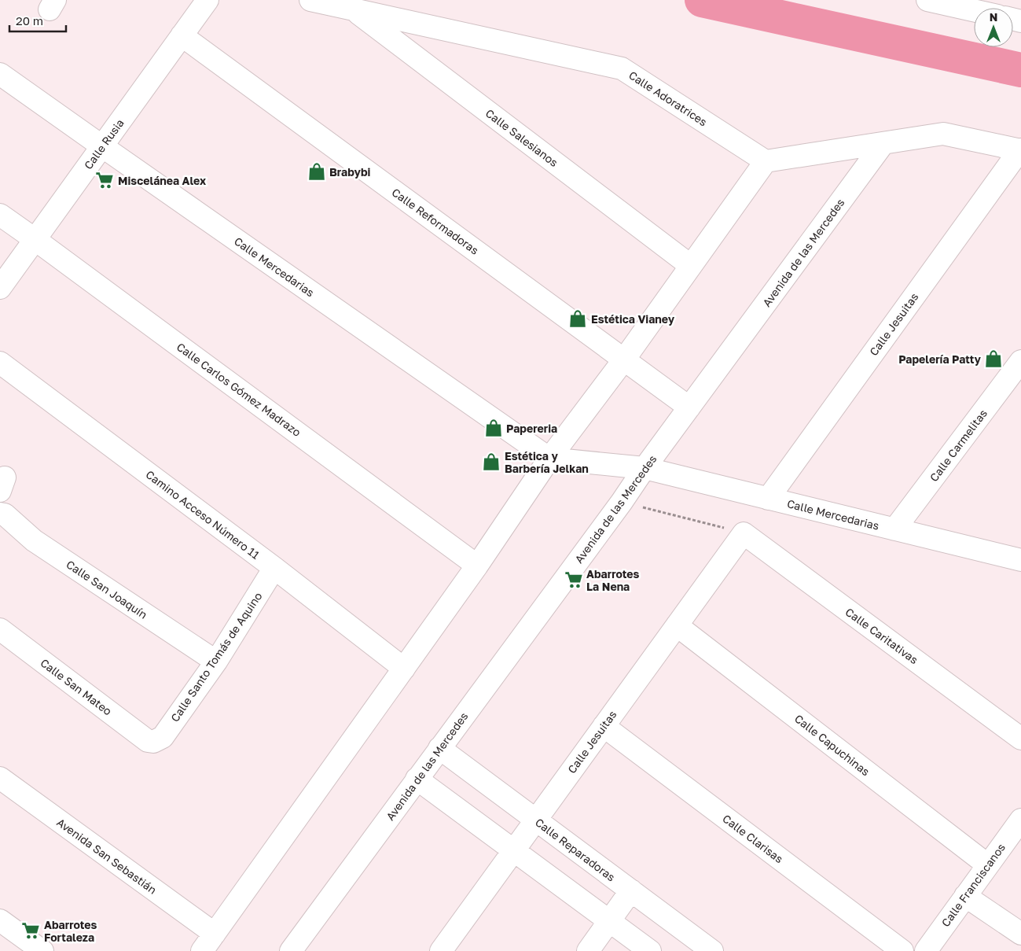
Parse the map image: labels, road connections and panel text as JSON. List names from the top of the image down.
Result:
{
  "streets": {
    "street": [
      "Calle Adoratrices",
      "Calle Salesianos",
      "Calle Rusia",
      "Calle Reformadoras",
      "Avenida de las Mercedes",
      "Calle Mercedarias",
      "Calle Jesuitas",
      "Calle Carlos Gómez Madrazo",
      "Calle Carmelitas",
      "Camino Acceso Número 11",
      "Calle San Joaquín",
      "Calle Caritativas",
      "Calle Santo Tomás de Aquino",
      "Calle San Mateo",
      "Calle Capuchinas",
      "Calle Clarisas",
      "Calle Reparadoras",
      "Avenida San Sebastián",
      "Calle Franciscanos"
    ]
  },
  "crossings": [
    ["Calle Adoratrices", "Calle Salesianos"],
    ["Calle Rusia", "Calle Reformadoras"],
    ["Calle Rusia", "Calle Mercedarias"],
    ["Calle Rusia", "Calle Carlos Gómez Madrazo"],
    ["Calle Reformadoras", "Avenida de las Mercedes"],
    ["Avenida de las Mercedes", "Calle Mercedarias"],
    ["Avenida de las Mercedes", "Calle Reparadoras"],
    ["Calle Mercedarias", "Calle Jesuitas"],
    ["Calle Mercedarias", "Calle Carmelitas"],
    ["Calle Jesuitas", "Calle Caritativas"],
    ["Calle Jesuitas", "Calle Capuchinas"],
    ["Calle Jesuitas", "Calle Clarisas"],
    ["Calle Jesuitas", "Calle Reparadoras"],
    ["Camino Acceso Número 11", "Calle Santo Tomás de Aquino"],
    ["Calle San Joaquín", "Calle Santo Tomás de Aquino"],
    ["Calle Santo Tomás de Aquino", "Calle San Mateo"],
    ["Calle Capuchinas", "Calle Franciscanos"]
  ],
  "places": {
    "shop": [
      "Brabybi",
      "Estética Vianey",
      "Papelería Patty",
      "Papereria",
      "Estética y Barbería Jelkan"
    ],
    "supermarket": ["Miscelánea Alex", "Abarrotes La Nena", "Abarrotes Fortaleza"]
  },
  "scale_bar": "20 m",
  "north": "top"
}
